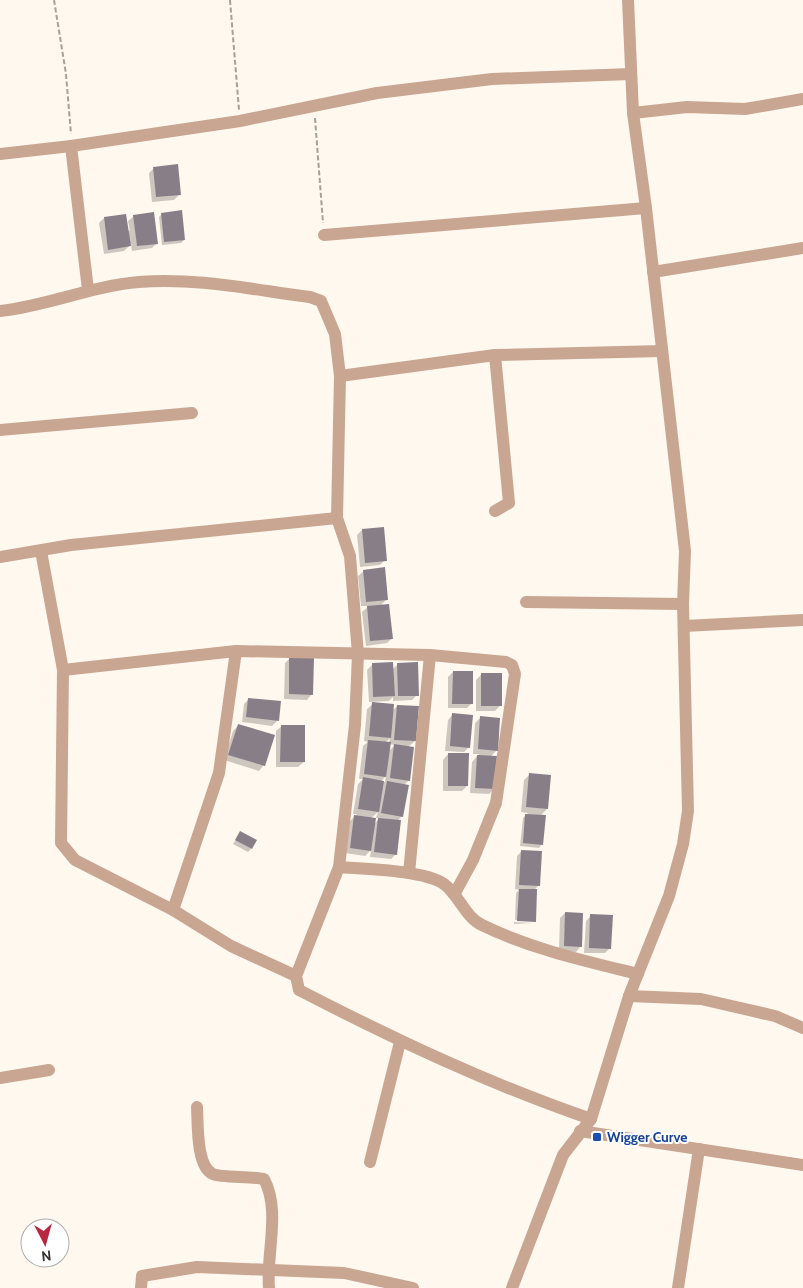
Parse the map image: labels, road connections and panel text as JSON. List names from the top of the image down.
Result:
{
  "places": {
    "transit": ["Wigger Curve"]
  },
  "north": "bottom"
}
